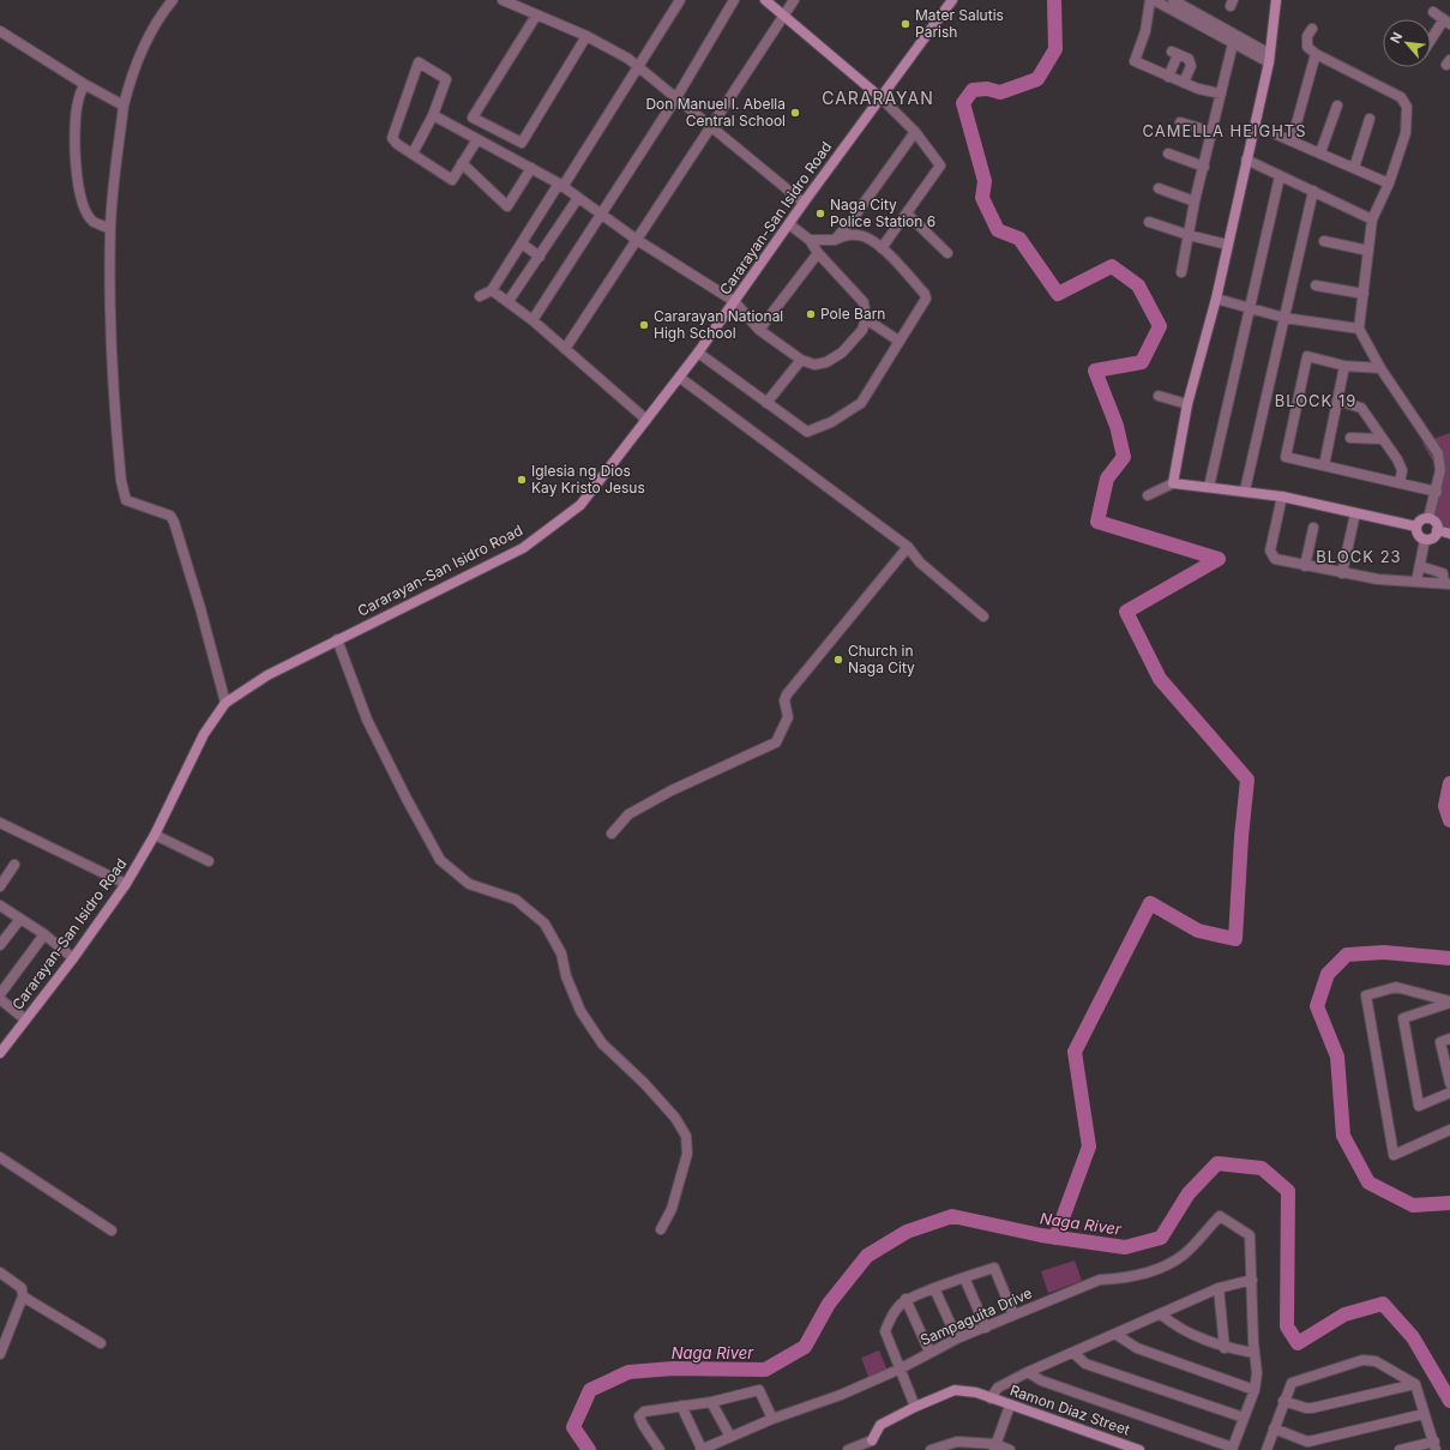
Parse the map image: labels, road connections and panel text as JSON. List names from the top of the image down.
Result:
{
  "streets": {
    "main road": ["Cararayan-San Isidro Road", "Ramon Diaz Street"],
    "street": ["Sampaguita Drive"]
  },
  "districts": [
    "CARARAYAN",
    "CAMELLA HEIGHTS",
    "BLOCK 19",
    "BLOCK 23"
  ],
  "water": ["Naga River"],
  "places": [
    "Mater Salutis Parish",
    "Don Manuel I. Abella Central School",
    "Naga City Police Station 6",
    "Pole Barn",
    "Cararayan National High School",
    "Iglesia ng Dios Kay Kristo Jesus",
    "Church in Naga City"
  ],
  "north": "top left"
}
